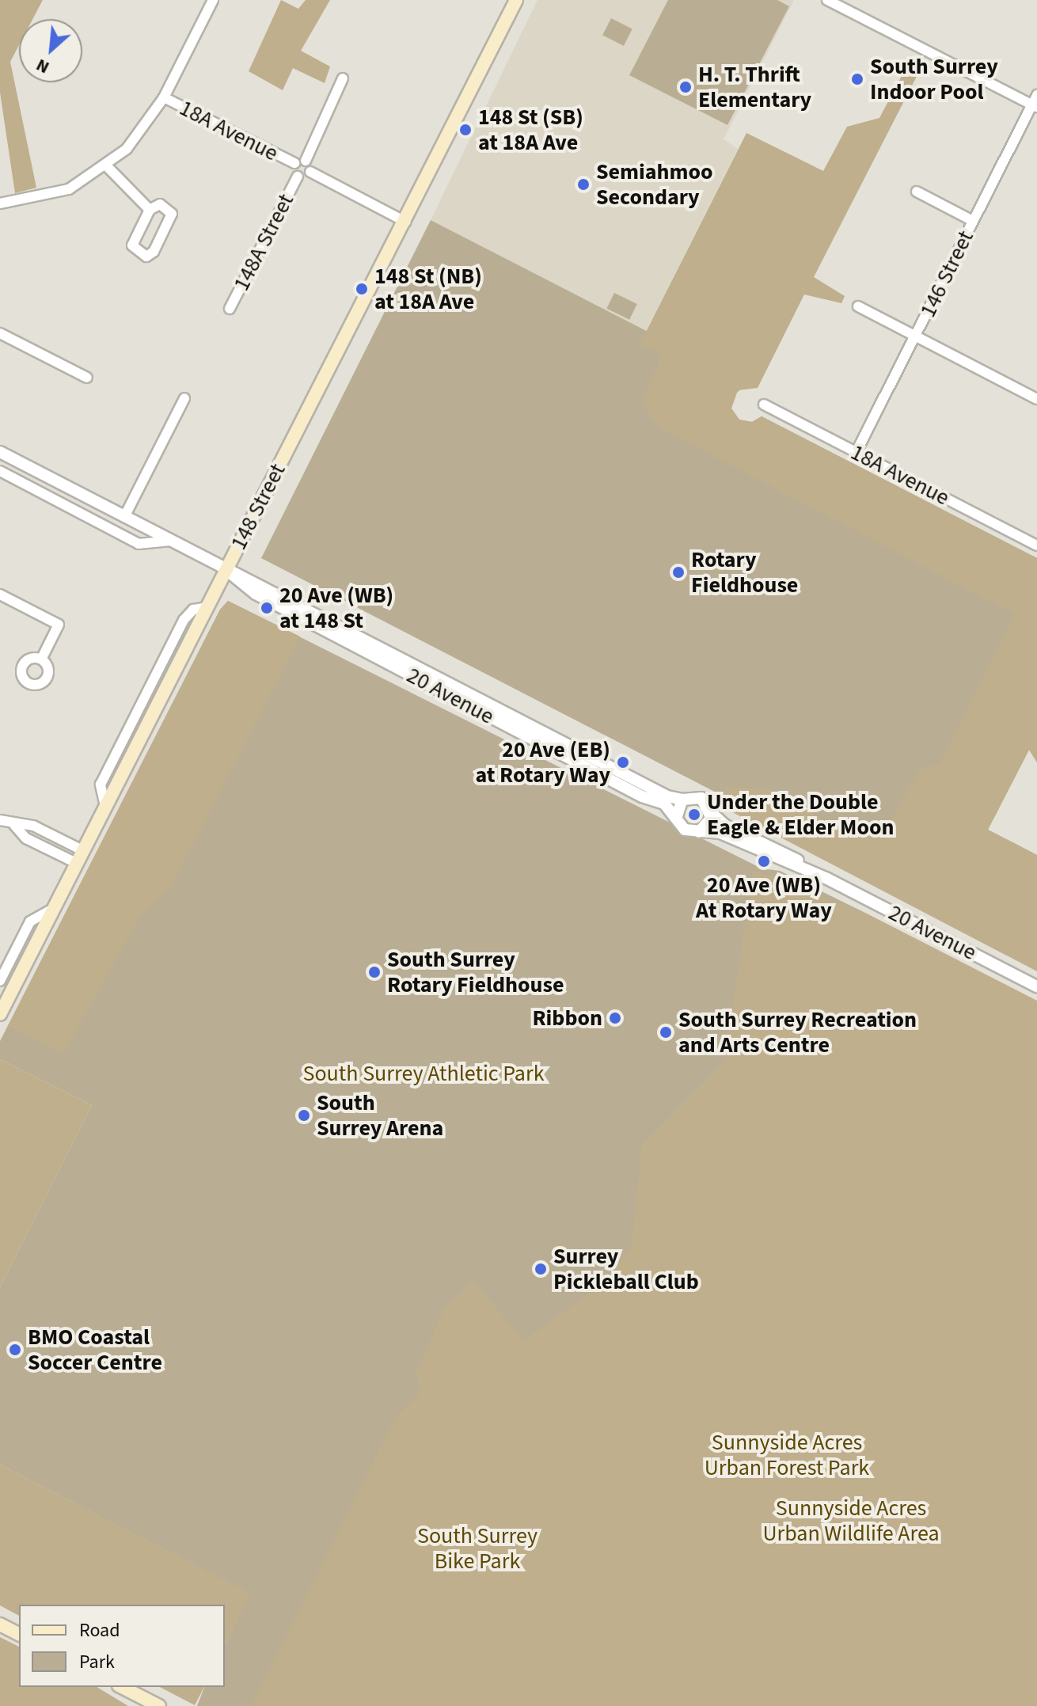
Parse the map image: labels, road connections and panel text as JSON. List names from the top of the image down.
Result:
{
  "streets": {
    "main road": ["148 Street"],
    "street": [
      "18A Avenue",
      "148A Street",
      "146 Street",
      "20 Avenue"
    ]
  },
  "crossings": [
    ["18A Avenue", "146 Street"],
    ["148 Street", "20 Avenue"]
  ],
  "parks": [
    "South Surrey Athletic Park",
    "Sunnyside Acres Urban Forest Park",
    "Sunnyside Acres Urban Wildlife Area",
    "South Surrey Bike Park"
  ],
  "places": [
    "South Surrey Indoor Pool",
    "H. T. Thrift Elementary",
    "148 St (SB) at 18A Ave",
    "Semiahmoo Secondary",
    "148 St (NB) at 18A Ave",
    "Rotary Fieldhouse",
    "20 Ave (WB) at 148 St",
    "20 Ave (EB) at Rotary Way",
    "Under the Double Eagle & Elder Moon",
    "20 Ave (WB) At Rotary Way",
    "South Surrey Rotary Fieldhouse",
    "Ribbon",
    "South Surrey Recreation and Arts Centre",
    "South Surrey Arena",
    "Surrey Pickleball Club",
    "BMO Coastal Soccer Centre"
  ],
  "legend": ["Road", "Park"],
  "north": "bottom left"
}
